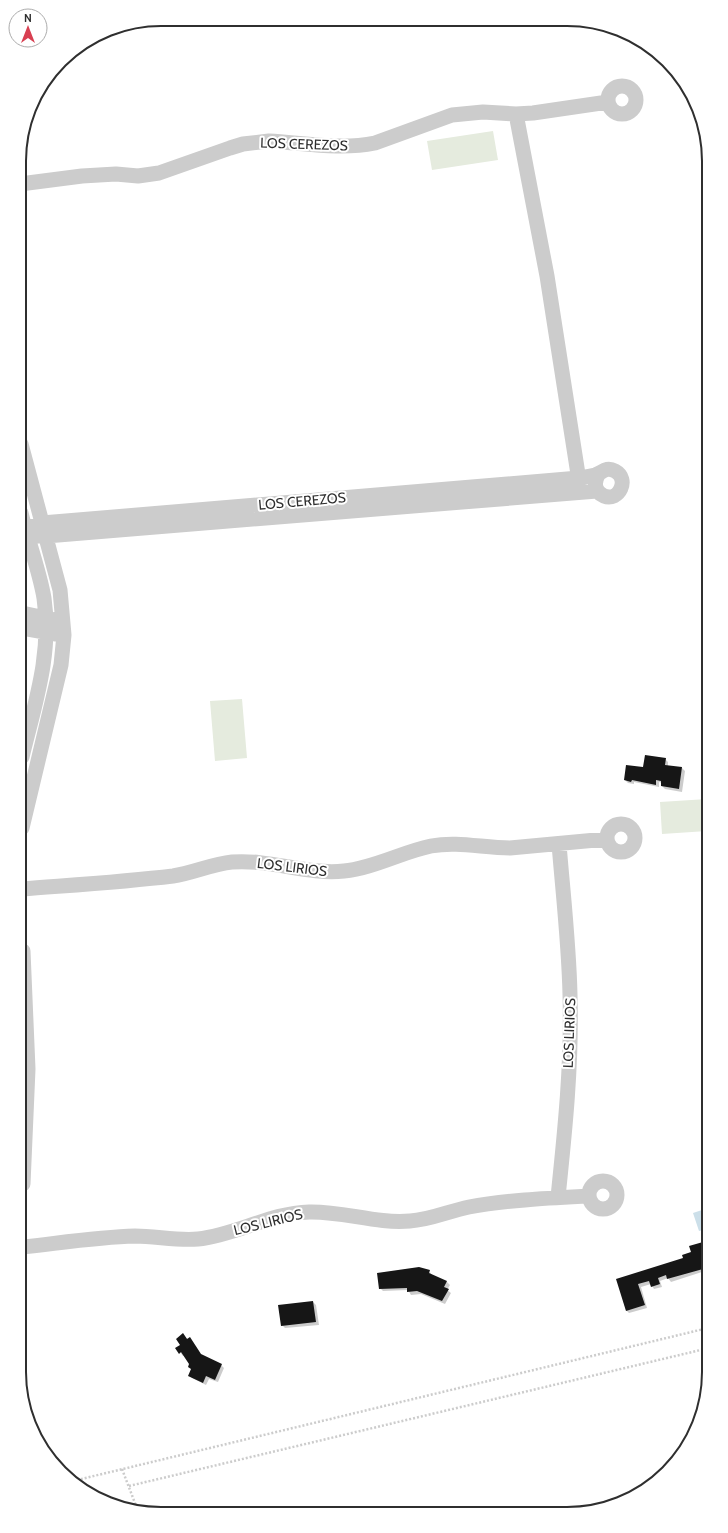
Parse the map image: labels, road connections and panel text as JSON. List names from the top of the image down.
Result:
{
  "streets": {
    "street": ["LOS CEREZOS", "LOS LIRIOS"]
  },
  "north": "top"
}
